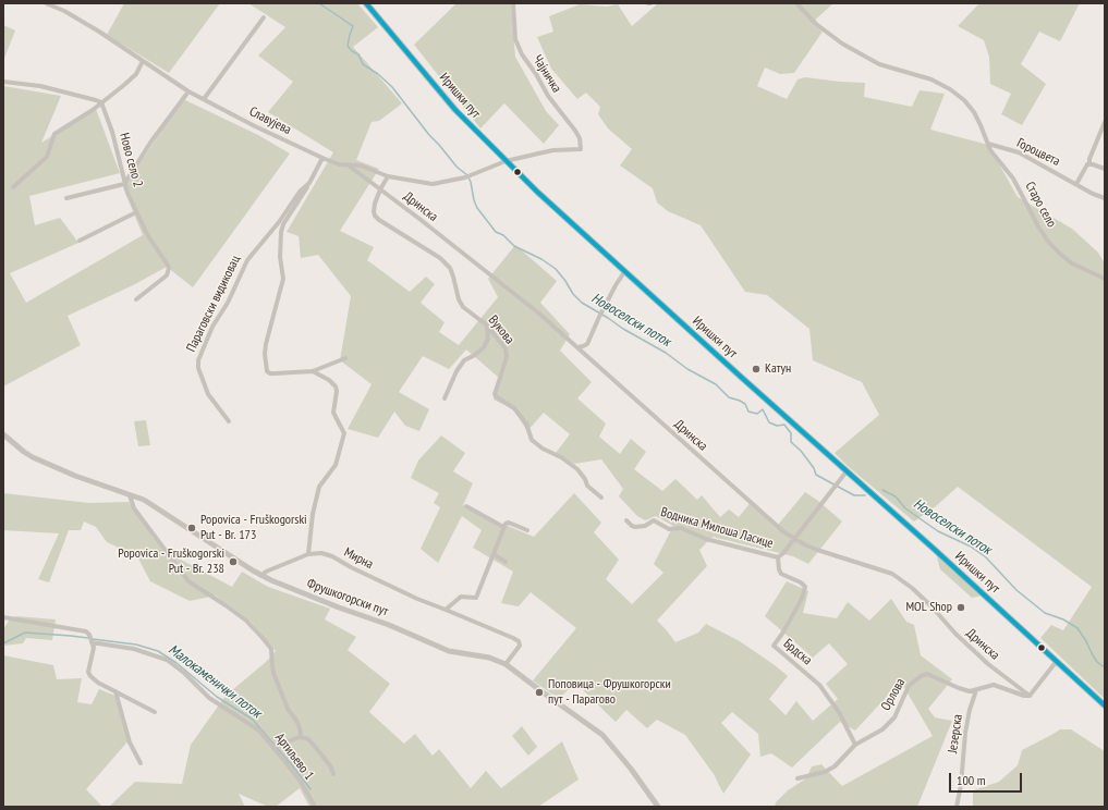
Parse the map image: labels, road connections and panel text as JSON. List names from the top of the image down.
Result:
{
  "streets": {
    "main road": ["Иришки пут"],
    "street": [
      "Чајничка",
      "Славујева",
      "Гороцвета",
      "Ново село 2",
      "Старо село",
      "Дринска",
      "Параговски видиковац",
      "Вукова",
      "Водника Милоша Ласице",
      "Мирна",
      "Фрушкогорски пут",
      "Брдска",
      "Орлова",
      "Језерска",
      "Артиљево 1"
    ]
  },
  "crossings": [
    ["Чајничка", "Славујева"],
    ["Иришки пут", "Славујева"],
    ["Славујева", "Дринска"],
    ["Славујева", "Параговски видиковац"],
    ["Славујева", "Вукова"],
    ["Гороцвета", "Старо село"],
    ["Дринска", "Вукова"],
    ["Дринска", "Орлова"],
    ["Водника Милоша Ласице", "Брдска"],
    ["Мирна", "Фрушкогорски пут"],
    ["Брдска", "Орлова"],
    ["Орлова", "Језерска"]
  ],
  "water": ["Новоселски поток", "Малокаменички поток"],
  "places": [
    "Катун",
    "Popovica - Fruškogorski Put - Br. 173",
    "Popovica - Fruškogorski Put - Br. 238",
    "MOL Shop",
    "Поповица - Фрушкогорски пут - Парагово"
  ],
  "scale_bar": "100 m"
}
